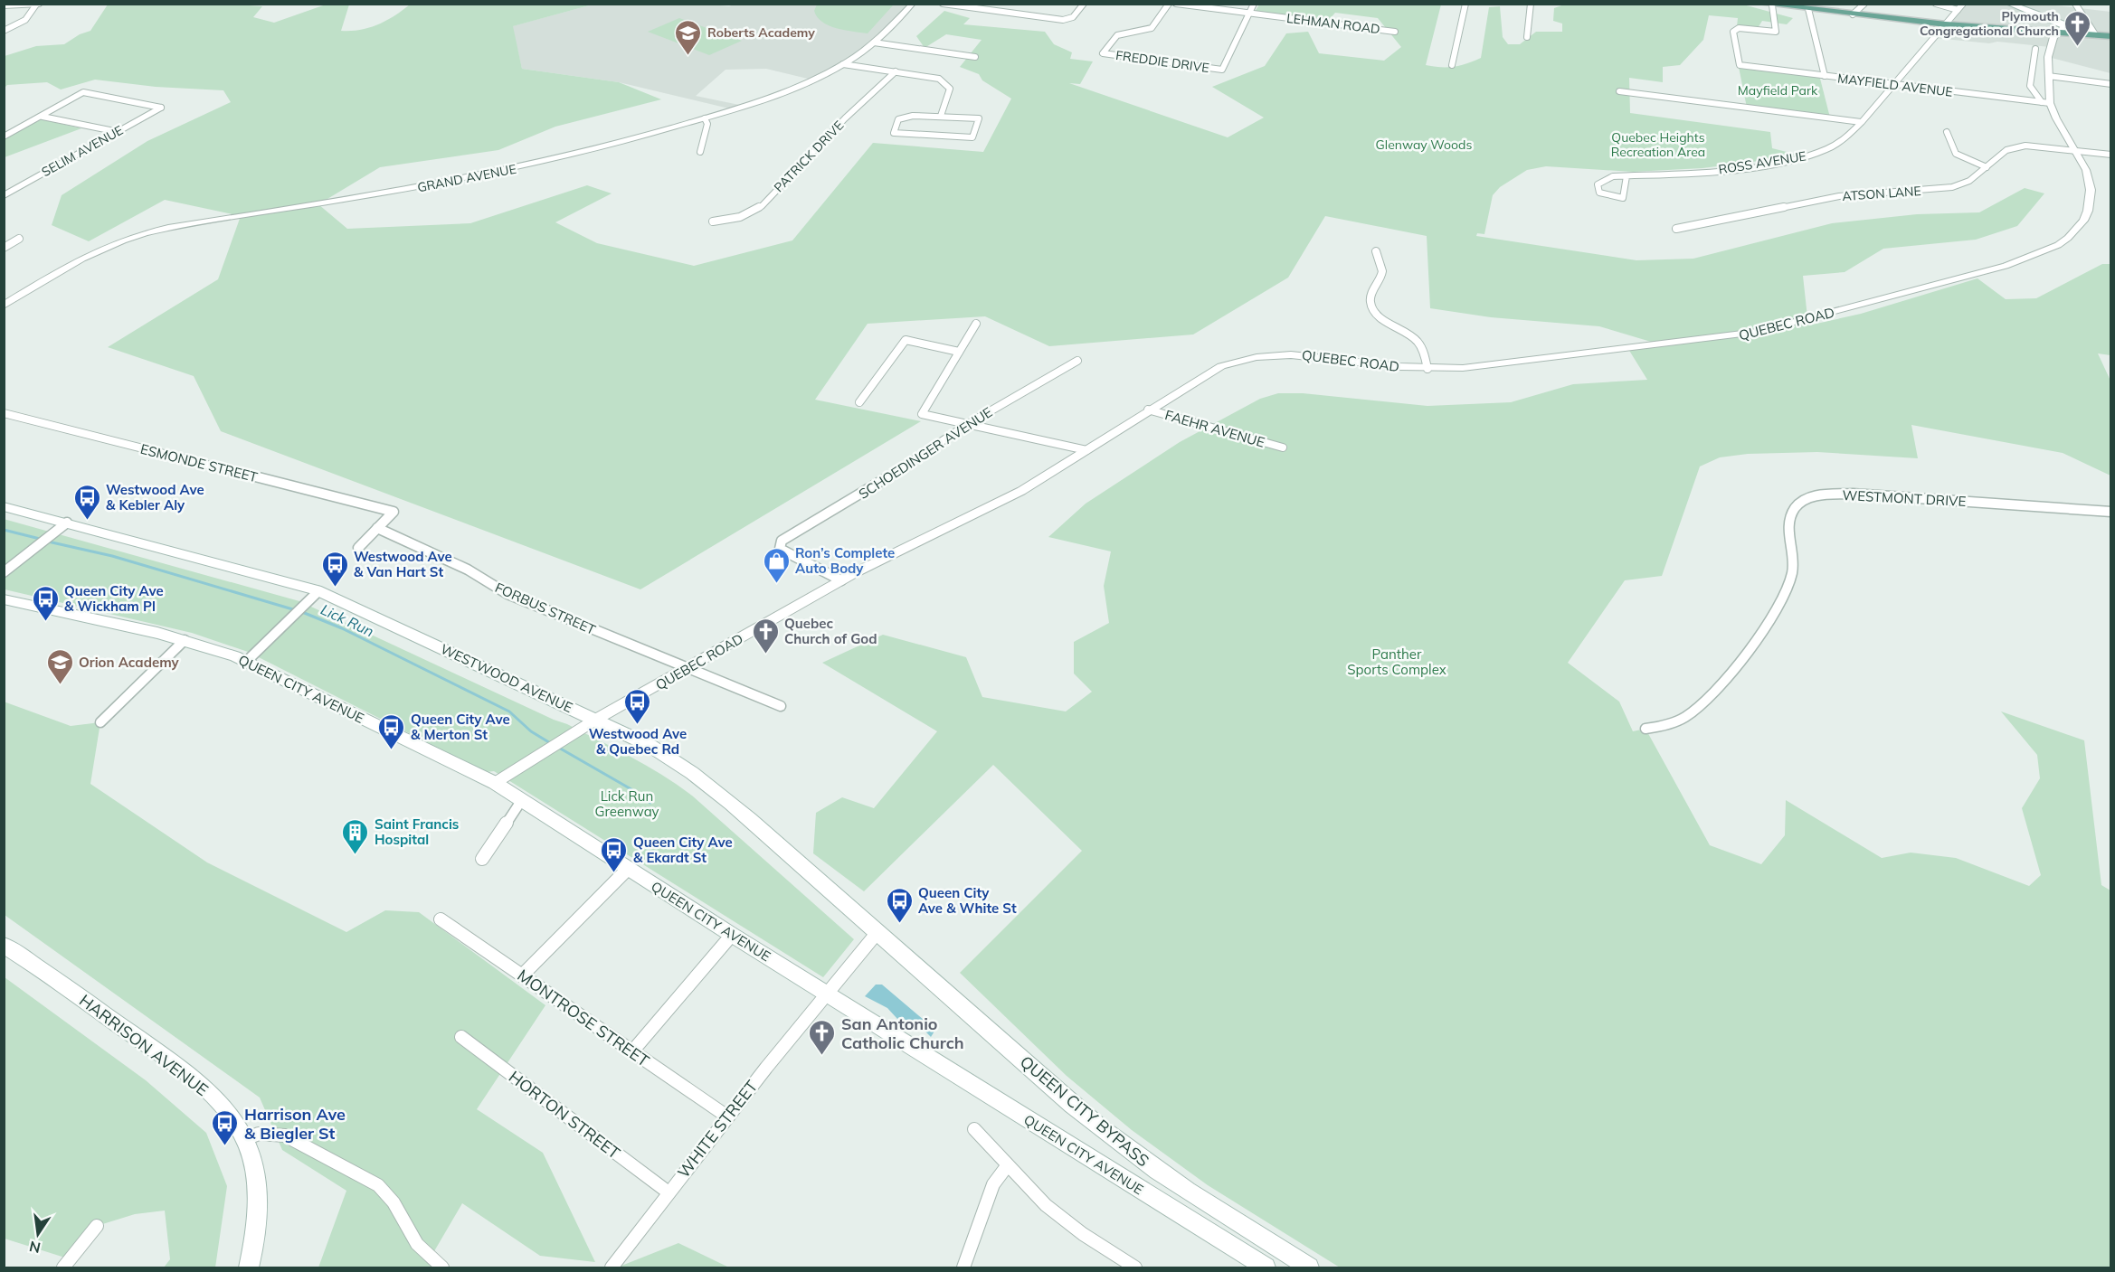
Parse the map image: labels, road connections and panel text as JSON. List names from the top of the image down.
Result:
{
  "streets": {
    "main road": [
      "WESTWOOD AVENUE",
      "QUEEN CITY AVENUE",
      "HARRISON AVENUE",
      "QUEEN CITY BYPASS"
    ],
    "street": [
      "LEHMAN ROAD",
      "FREDDIE DRIVE",
      "MAYFIELD AVENUE",
      "SELIM AVENUE",
      "PATRICK DRIVE",
      "ROSS AVENUE",
      "GRAND AVENUE",
      "ATSON LANE",
      "QUEBEC ROAD",
      "FAEHR AVENUE",
      "SCHOEDINGER AVENUE",
      "ESMONDE STREET",
      "WESTMONT DRIVE",
      "FORBUS STREET",
      "MONTROSE STREET",
      "HORTON STREET",
      "WHITE STREET"
    ]
  },
  "crossings": [
    ["LEHMAN ROAD", "FREDDIE DRIVE"],
    ["MAYFIELD AVENUE", "ROSS AVENUE"],
    ["MAYFIELD AVENUE", "QUEBEC ROAD"],
    ["ATSON LANE", "QUEBEC ROAD"],
    ["QUEBEC ROAD", "FAEHR AVENUE"],
    ["QUEBEC ROAD", "SCHOEDINGER AVENUE"],
    ["QUEBEC ROAD", "FORBUS STREET"],
    ["QUEBEC ROAD", "WESTWOOD AVENUE"],
    ["QUEBEC ROAD", "QUEEN CITY AVENUE"],
    ["ESMONDE STREET", "FORBUS STREET"],
    ["WESTWOOD AVENUE", "QUEEN CITY BYPASS"],
    ["QUEEN CITY AVENUE", "WHITE STREET"],
    ["MONTROSE STREET", "WHITE STREET"],
    ["HORTON STREET", "WHITE STREET"]
  ],
  "water": ["Lick Run"],
  "parks": [
    "Mayfield Park",
    "Quebec Heights Recreation Area",
    "Glenway Woods",
    "Panther Sports Complex",
    "Lick Run Greenway"
  ],
  "places": {
    "church": ["Plymouth Congregational Church", "Quebec Church of God", "San Antonio Catholic Church"],
    "school or university": ["Roberts Academy", "Orion Academy"],
    "bus stop": [
      "Westwood Ave & Kebler Aly",
      "Westwood Ave & Van Hart St",
      "Queen City Ave & Wickham Pl",
      "Westwood Ave & Quebec Rd",
      "Queen City Ave & Merton St",
      "Queen City Ave & Ekardt St",
      "Queen City Ave & White St",
      "Harrison Ave & Biegler St"
    ],
    "shop": ["Ron’s Complete Auto Body"],
    "building": ["Saint Francis Hospital"]
  },
  "north": "bottom"
}
